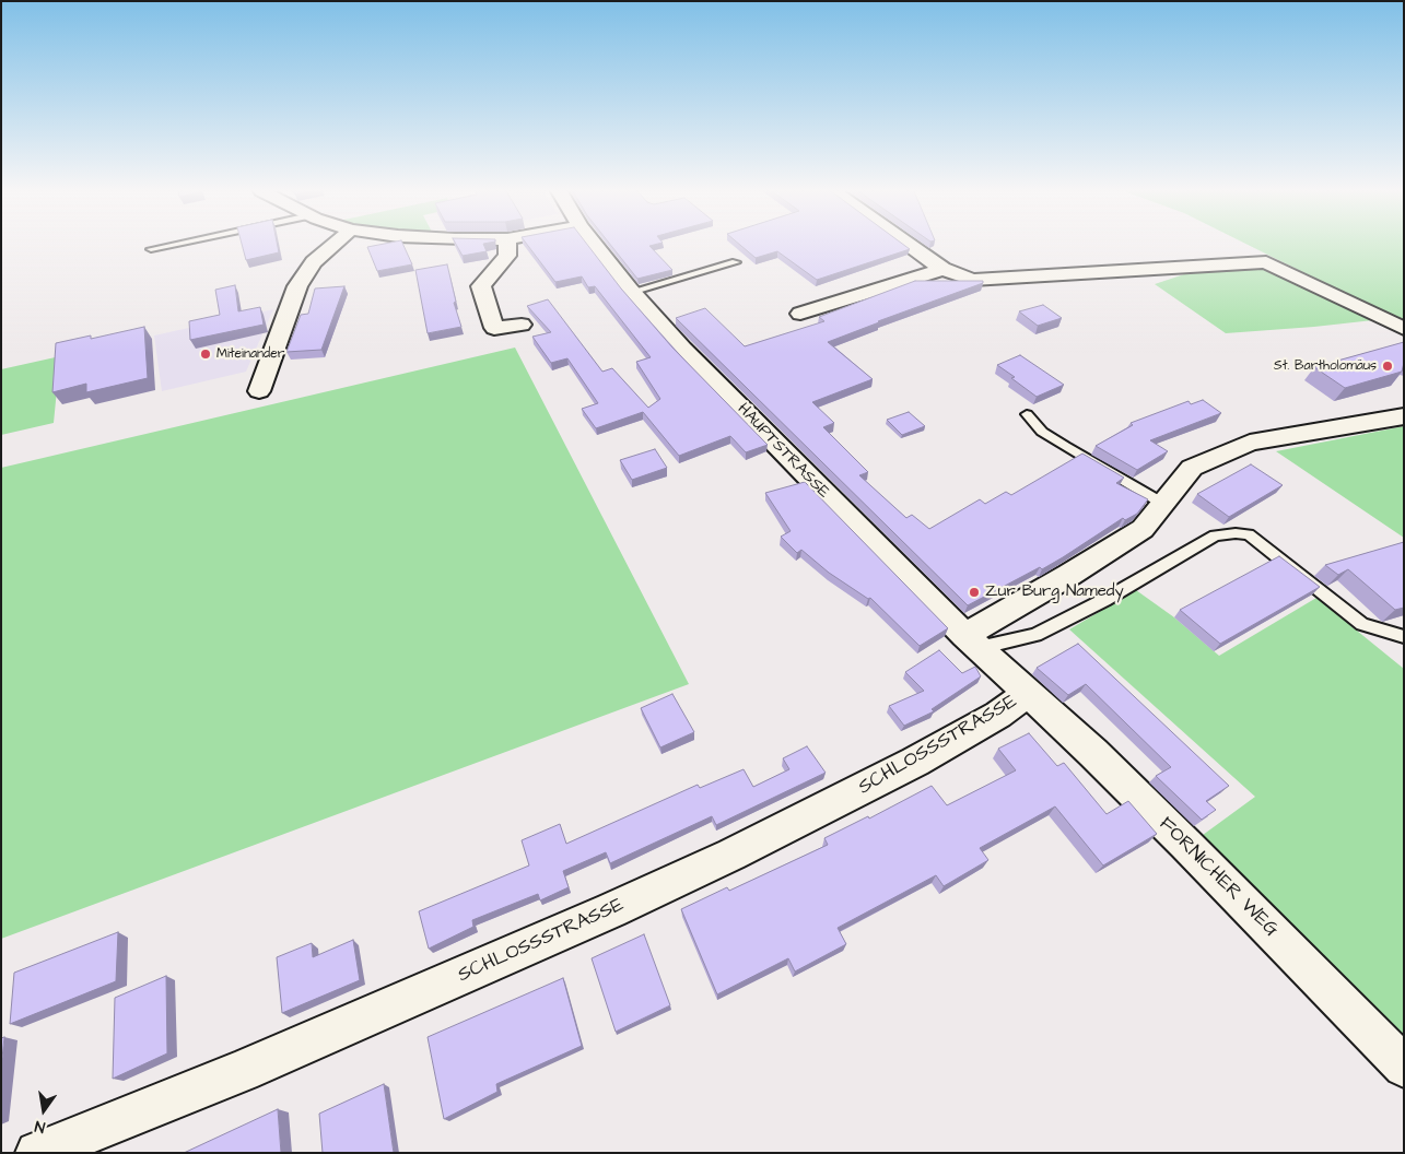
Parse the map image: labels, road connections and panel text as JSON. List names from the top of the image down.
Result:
{
  "streets": {
    "street": ["HAUPTSTRASSE", "SCHLOSSSTRASSE", "FORNICHER WEG"]
  },
  "crossings": [
    ["HAUPTSTRASSE", "SCHLOSSSTRASSE"],
    ["HAUPTSTRASSE", "FORNICHER WEG"],
    ["SCHLOSSSTRASSE", "FORNICHER WEG"]
  ],
  "places": ["Miteinander", "St. Bartholomäus", "Zur Burg Namedy"],
  "north": "bottom"
}
